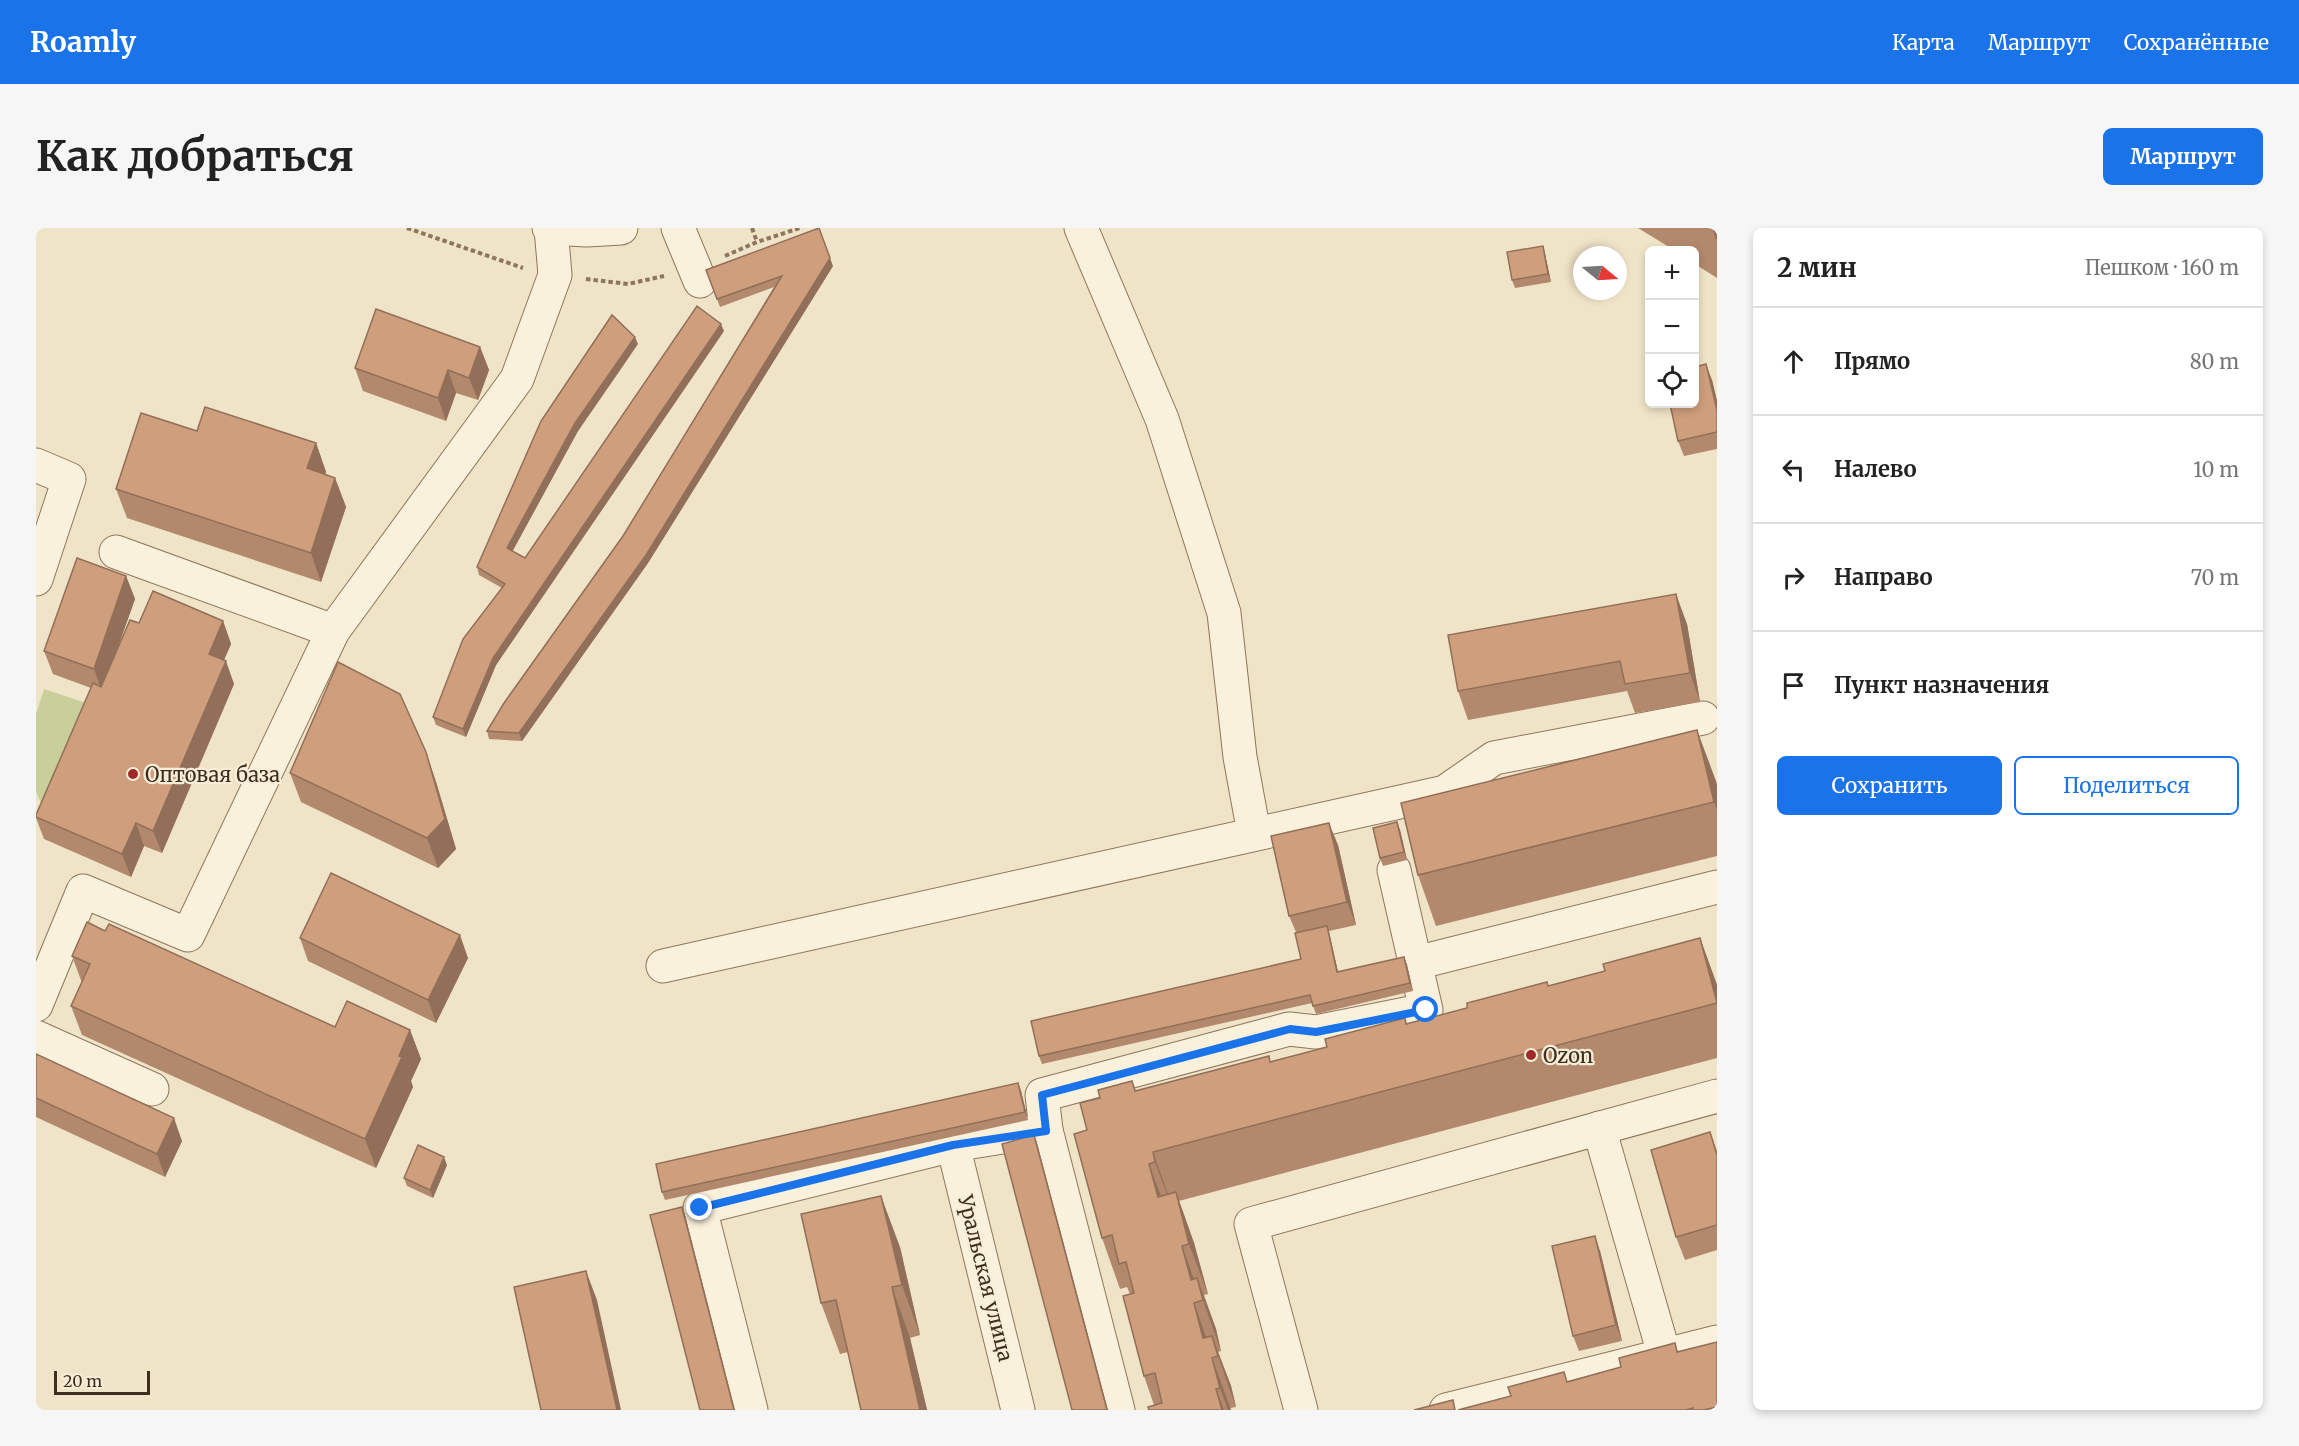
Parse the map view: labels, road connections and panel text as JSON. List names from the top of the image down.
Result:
{
  "streets": {
    "street": ["Уральская улица"]
  },
  "places": ["Оптовая база", "Ozon"],
  "scale_bar": "20 m",
  "north": "right",
  "page": {
    "header": "Roamly",
    "nav": ["Карта", "Маршрут", "Сохранённые"],
    "buttons": [
      "Маршрут",
      ["Сохранить", "Поделиться"]
    ],
    "title": "Как добраться",
    "heading": ["2 мин", "Пешком · 160 m"],
    "map_buttons": ["+", "−"],
    "list": [
      ["Прямо", "80 m"],
      ["Налево", "10 m"],
      ["Направо", "70 m"],
      "Пункт назначения"
    ],
    "scale": "20 m"
  }
}
